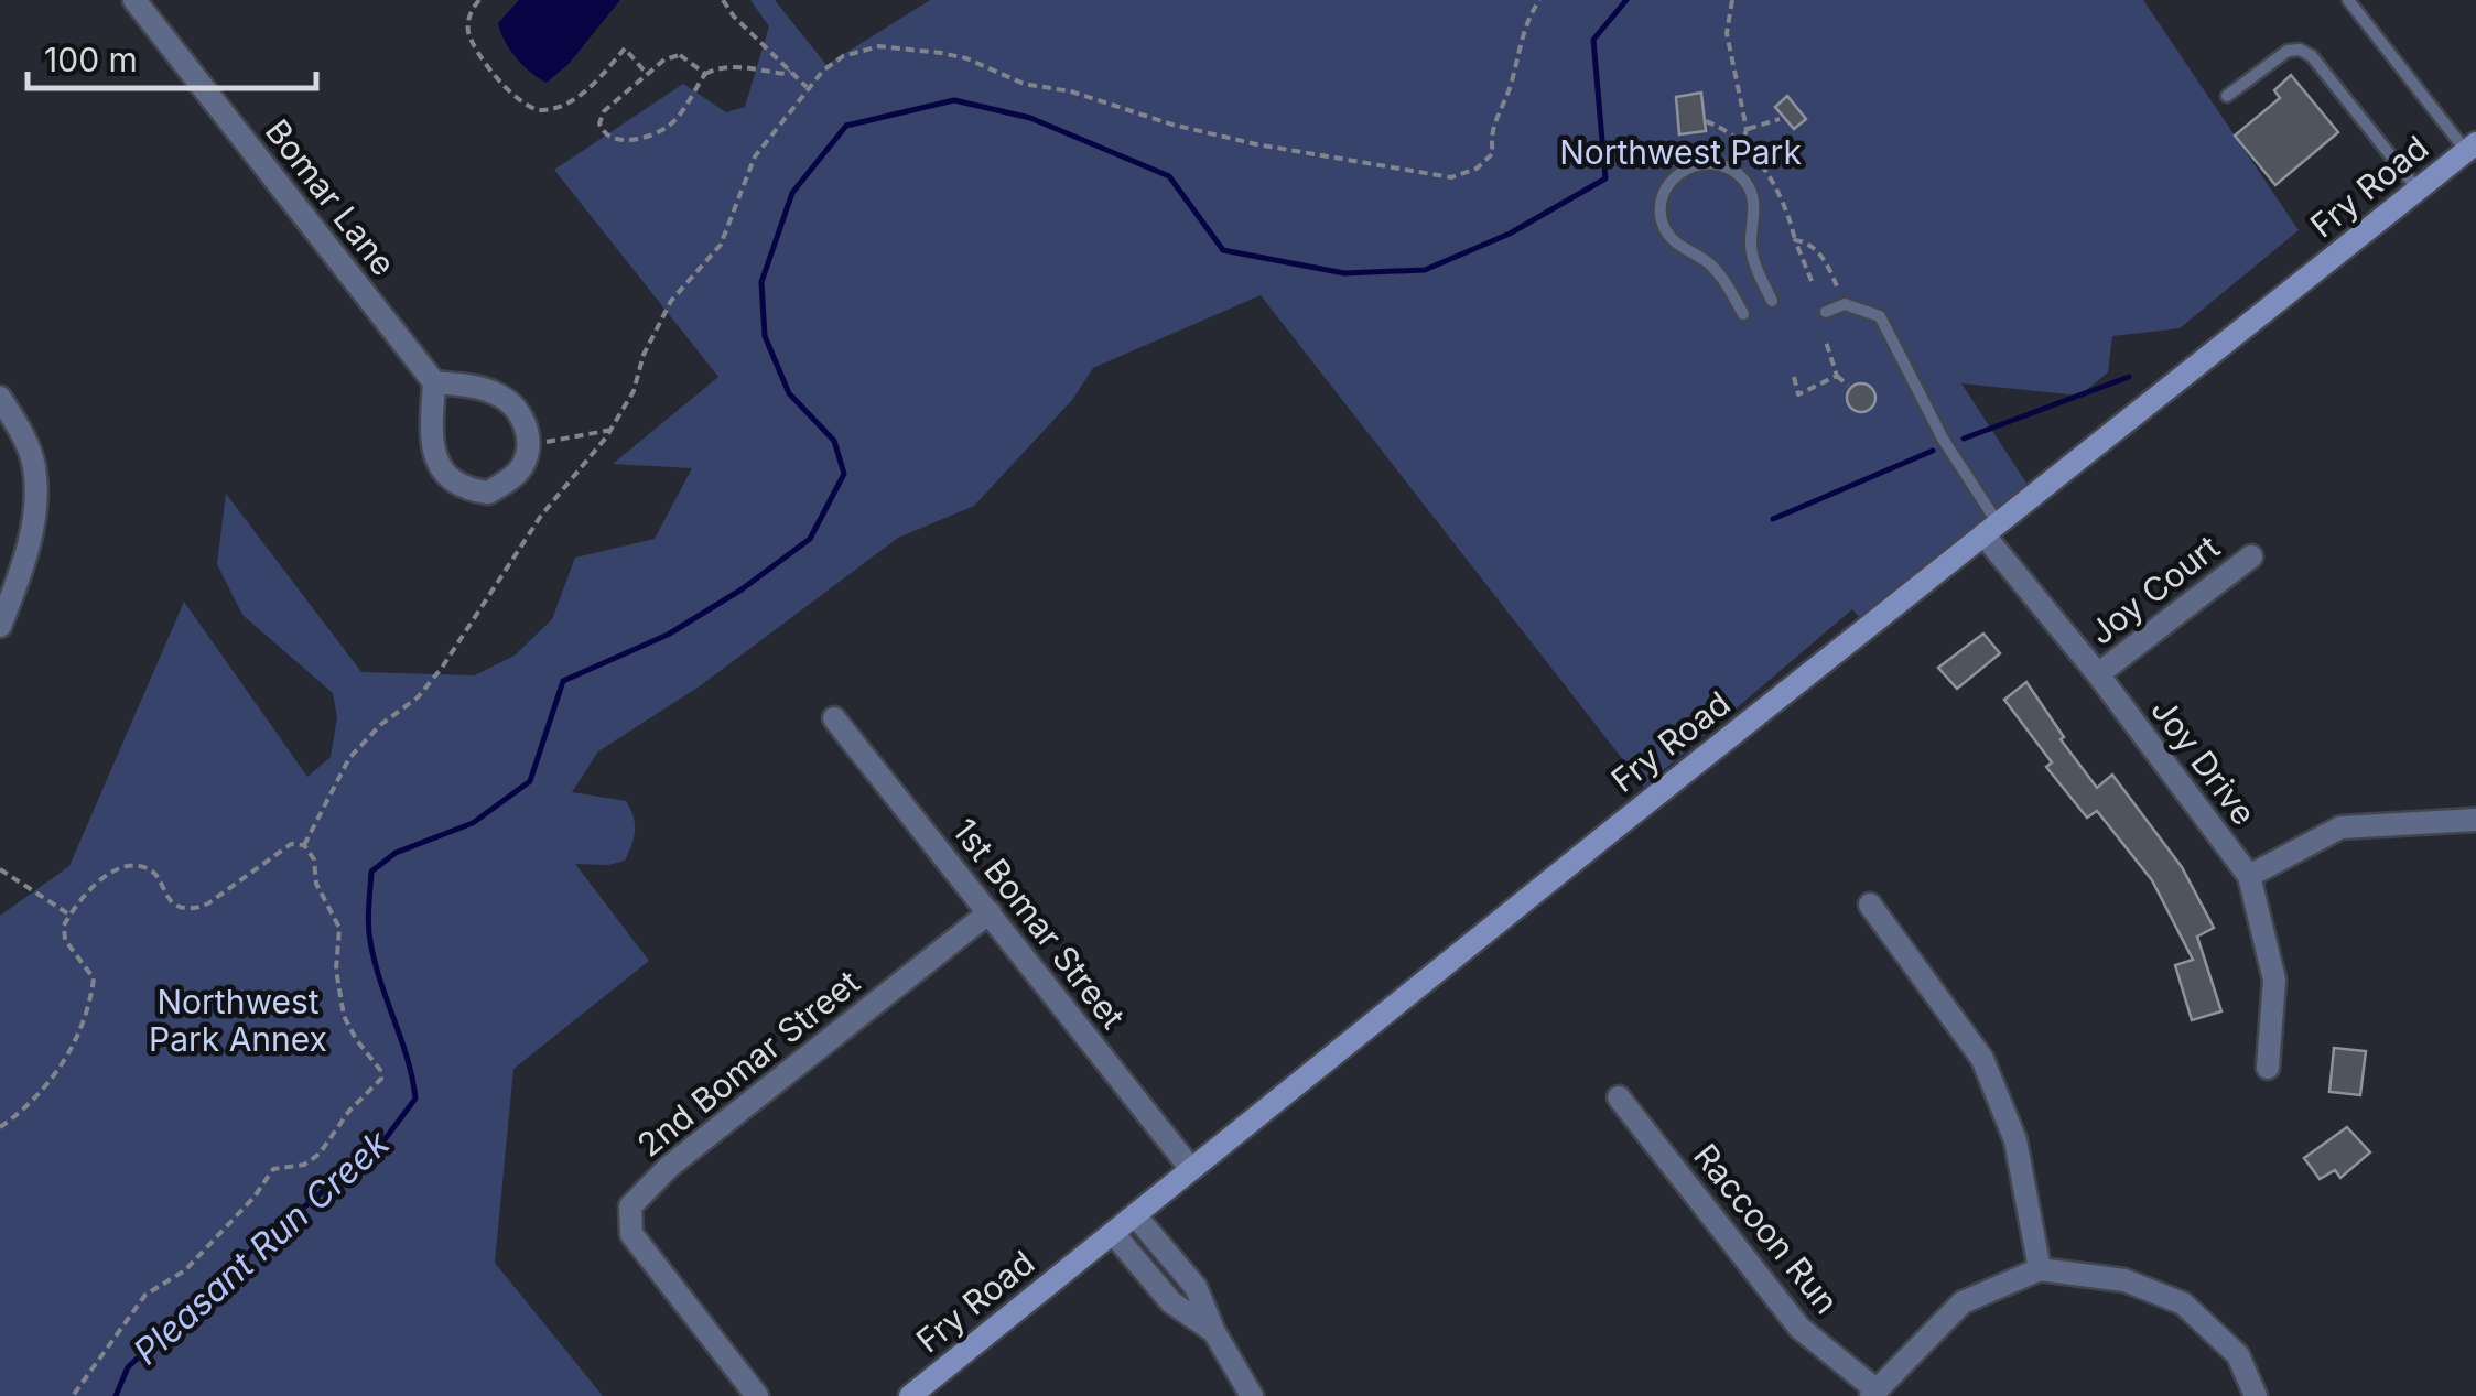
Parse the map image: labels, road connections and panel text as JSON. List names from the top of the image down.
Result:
{
  "streets": {
    "street": [
      "Fry Road",
      "Bomar Lane",
      "Joy Court",
      "Joy Drive",
      "1st Bomar Street",
      "2nd Bomar Street",
      "Raccoon Run"
    ]
  },
  "crossings": [
    ["Fry Road", "Joy Drive"],
    ["Fry Road", "1st Bomar Street"],
    ["Joy Court", "Joy Drive"],
    ["1st Bomar Street", "2nd Bomar Street"]
  ],
  "water": ["Pleasant Run Creek"],
  "parks": ["Northwest Park", "Northwest Park Annex"],
  "scale_bar": "100 m"
}
